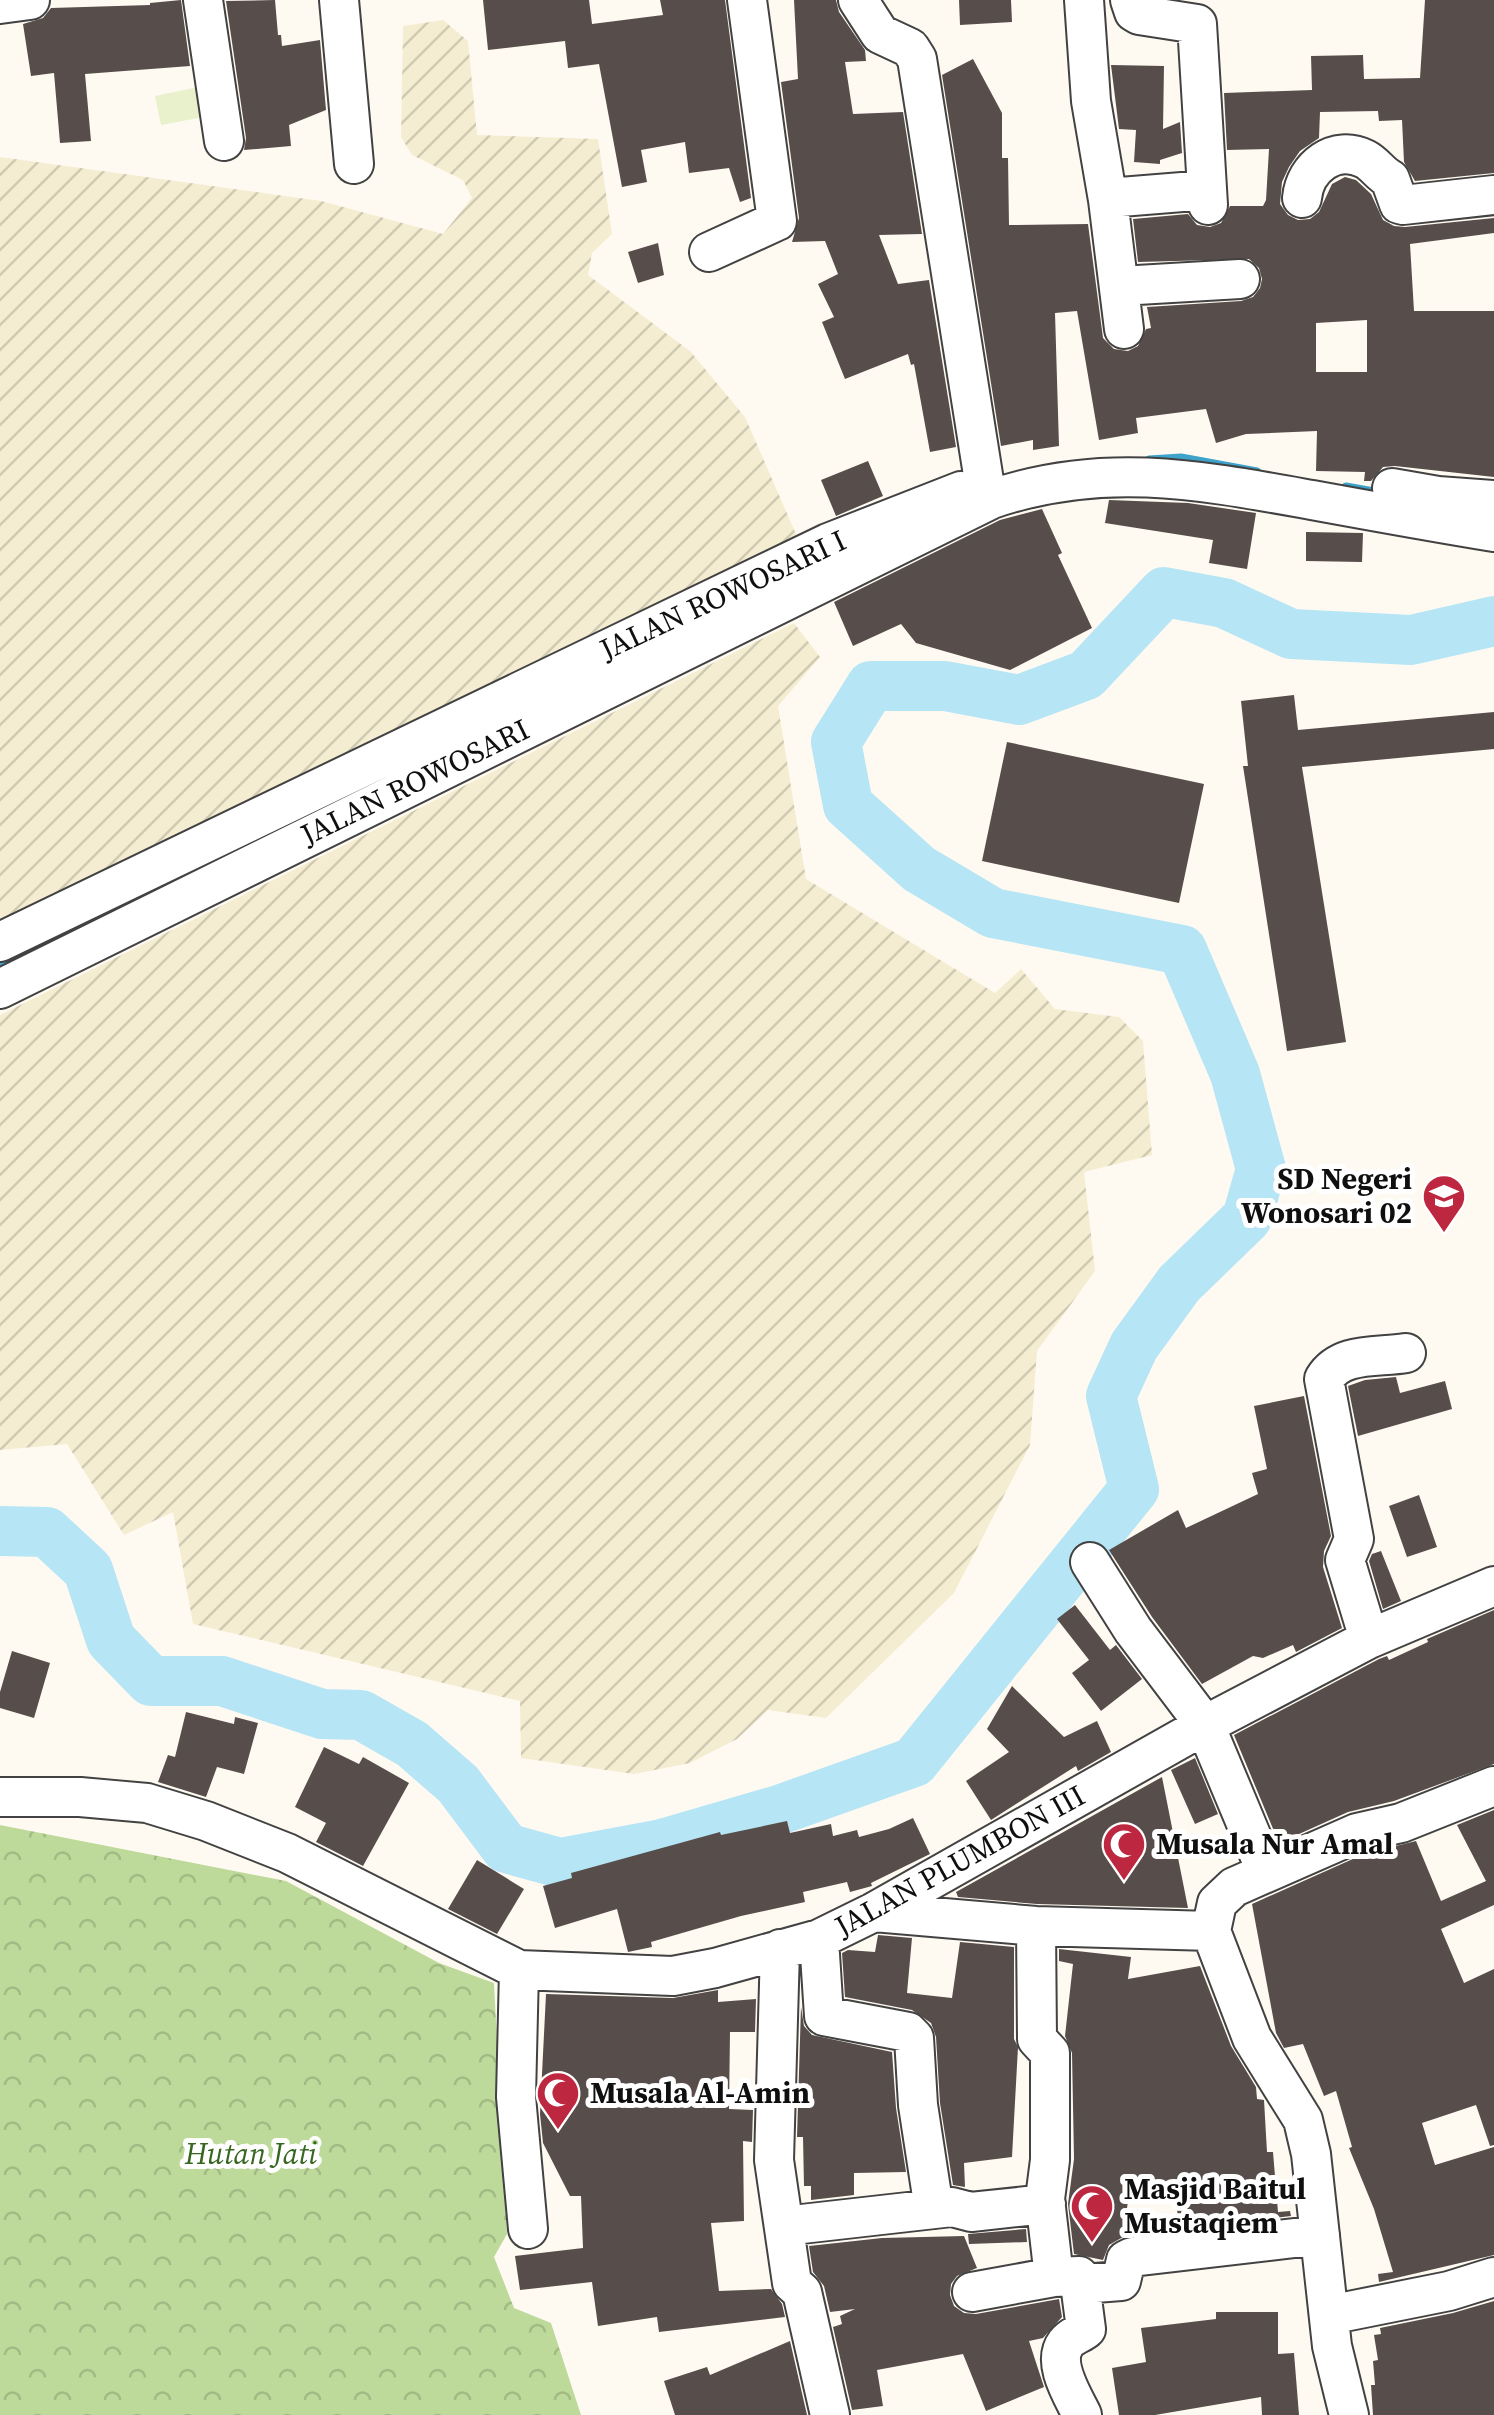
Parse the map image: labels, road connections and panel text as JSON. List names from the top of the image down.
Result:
{
  "streets": {
    "street": ["JALAN ROWOSARI I", "JALAN ROWOSARI", "JALAN PLUMBON III"]
  },
  "crossings": [
    ["JALAN ROWOSARI I", "JALAN ROWOSARI"]
  ],
  "parks": ["Hutan Jati"],
  "places": {
    "school or university": ["SD Negeri Wonosari 02"],
    "mosque": ["Musala Nur Amal", "Musala Al-Amin", "Masjid Baitul Mustaqiem"]
  }
}
